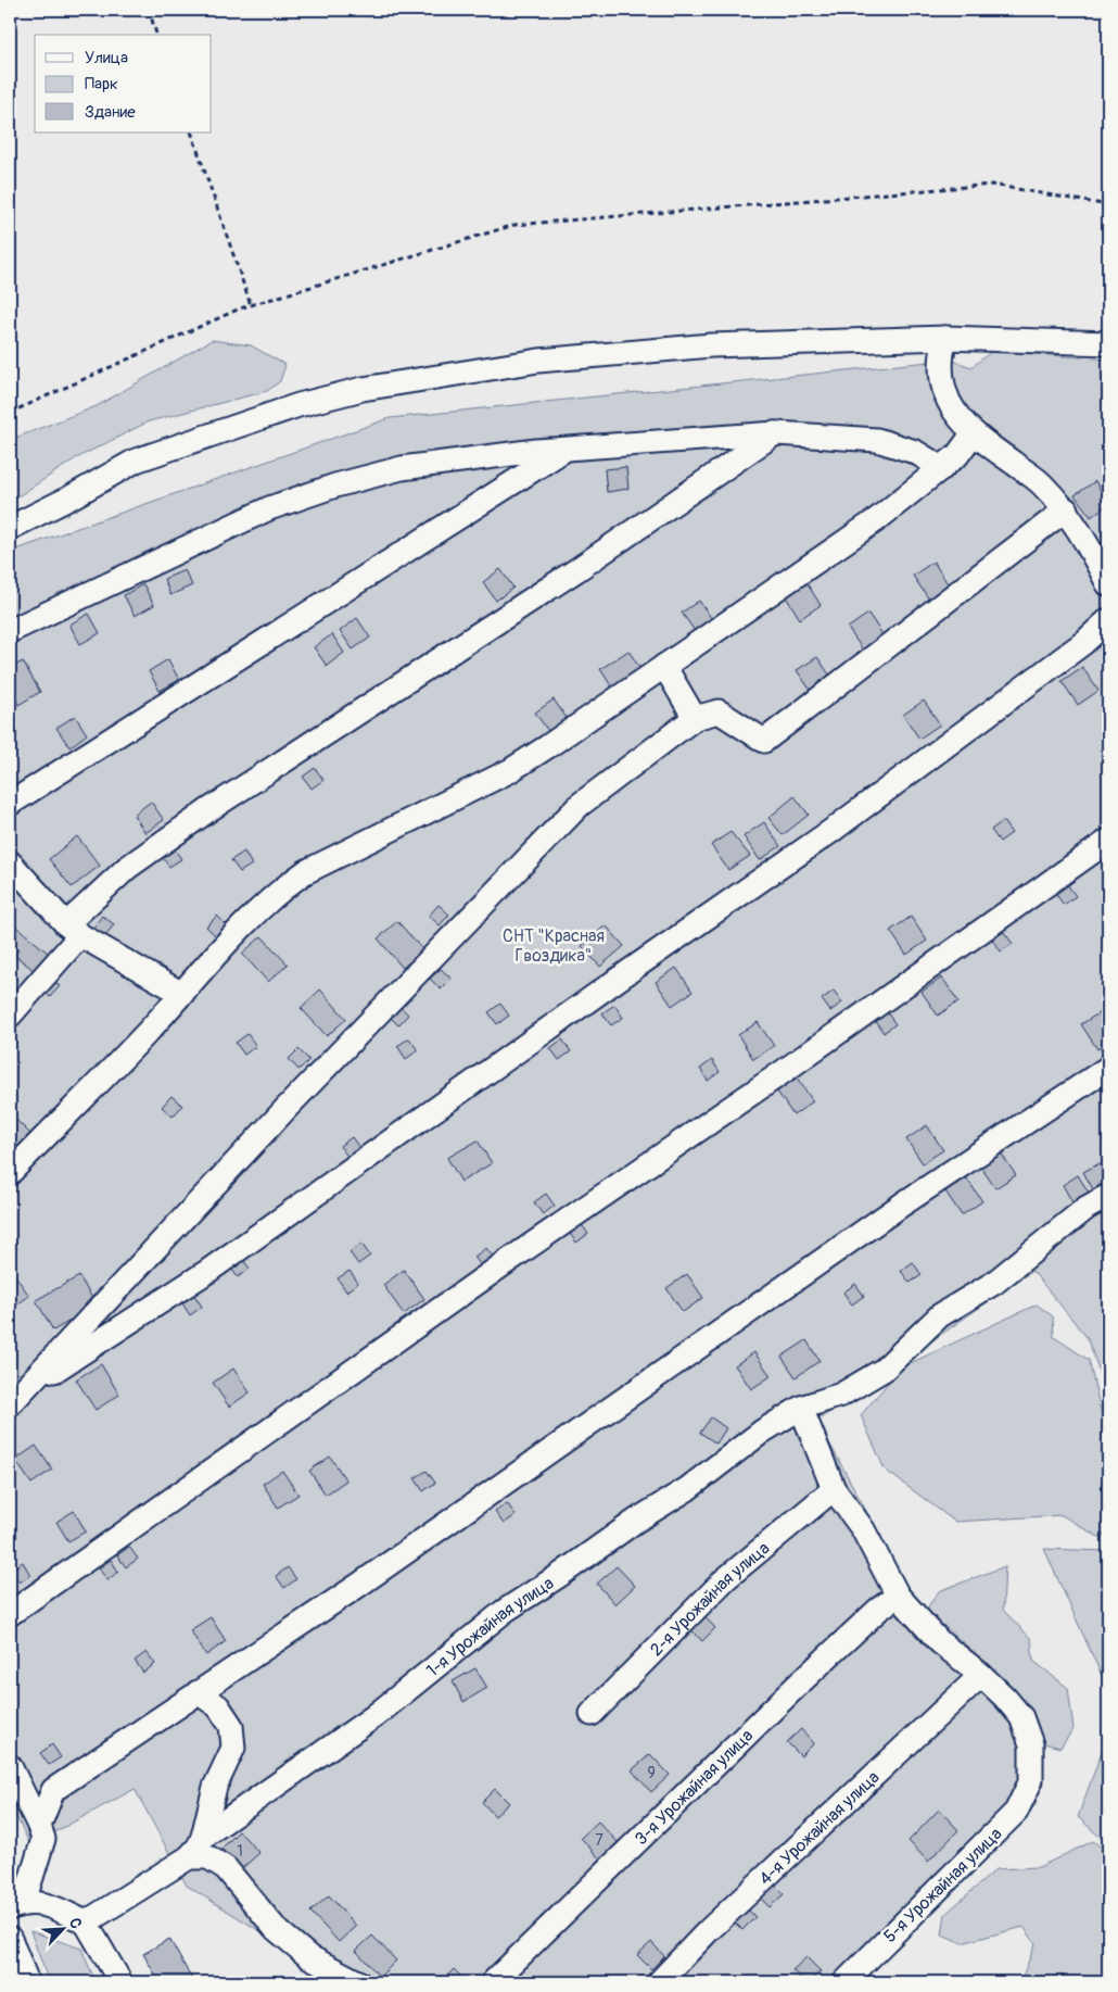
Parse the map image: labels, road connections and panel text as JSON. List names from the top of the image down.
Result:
{
  "streets": {
    "street": [
      "2-я Урожайная улица",
      "1-я Урожайная улица",
      "3-я Урожайная улица",
      "4-я Урожайная улица",
      "5-я Урожайная улица"
    ]
  },
  "crossings": [
    ["4-я Урожайная улица", "5-я Урожайная улица"]
  ],
  "parks": ["СНТ \"Красная Гвоздика\""],
  "house_numbers": ["9", "7", "1"],
  "legend": ["Улица", "Парк", "Здание"],
  "north": "top right"
}
